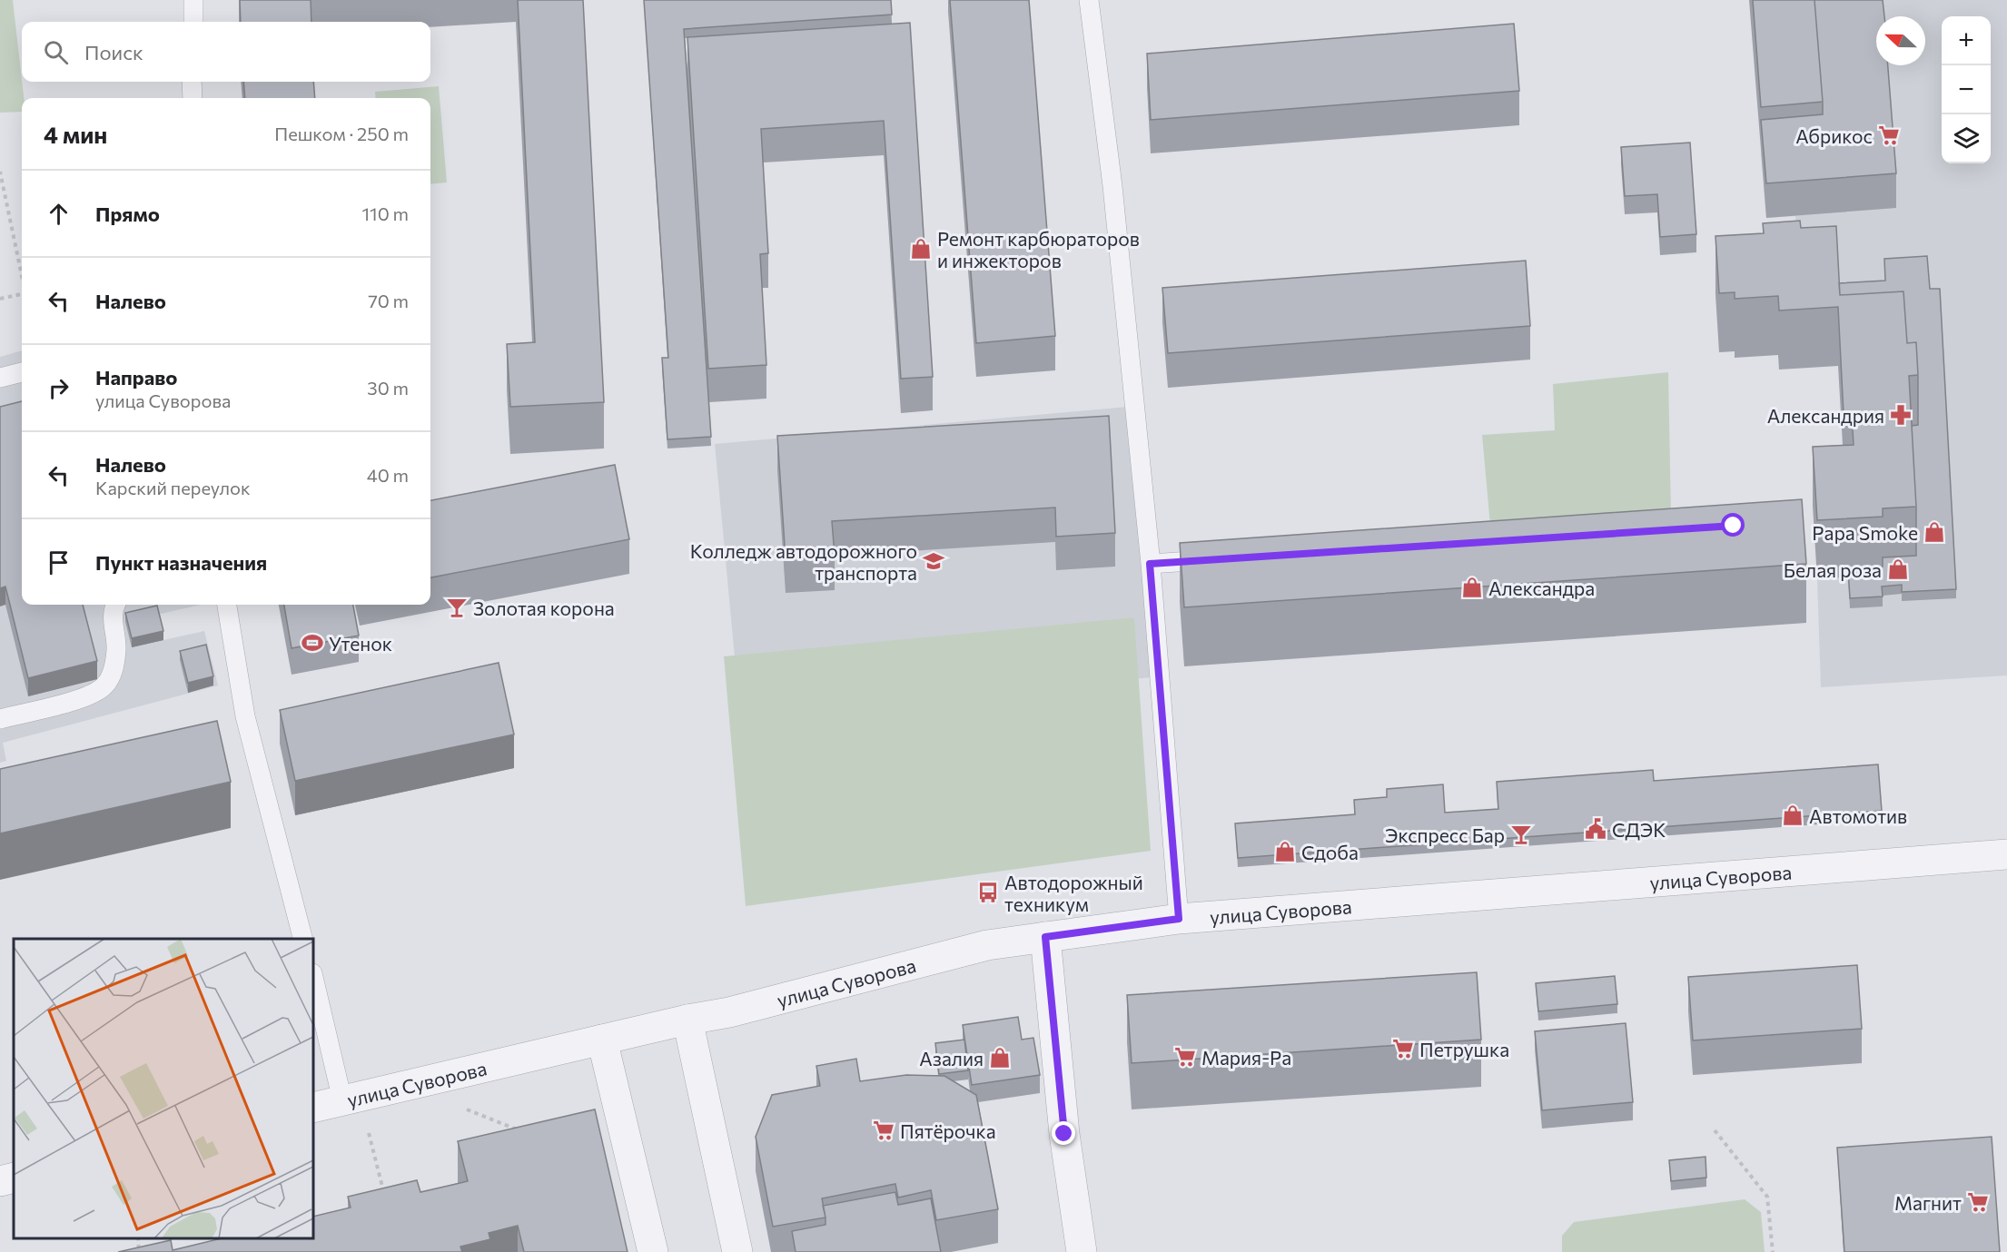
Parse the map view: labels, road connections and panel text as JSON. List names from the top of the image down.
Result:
{
  "streets": {
    "street": ["улица Суворова"]
  },
  "places": {
    "supermarket": [
      "Абрикос",
      "Петрушка",
      "Мария-Ра",
      "Пятёрочка",
      "Магнит"
    ],
    "shop": [
      "Ремонт карбюраторов и инжекторов",
      "Papa Smoke",
      "Белая роза",
      "Александра",
      "Автомотив",
      "Сдоба",
      "Азалия"
    ],
    "pharmacy": ["Александрия"],
    "school or university": ["Колледж автодорожного транспорта"],
    "bar": ["Золотая корона", "Экспресс Бар"],
    "sports": ["Утенок"],
    "public building": ["СДЭК"],
    "bus stop": ["Автодорожный техникум"]
  },
  "north": "left",
  "page": {
    "map_buttons": ["+", "−"],
    "search": "Поиск",
    "heading": ["4 мин", "Пешком · 250 m"],
    "list": [
      ["Прямо", "110 m"],
      ["Налево", "70 m"],
      ["Направо", "улица Суворова", "30 m"],
      ["Налево", "Карский переулок", "40 m"],
      "Пункт назначения"
    ]
  }
}
